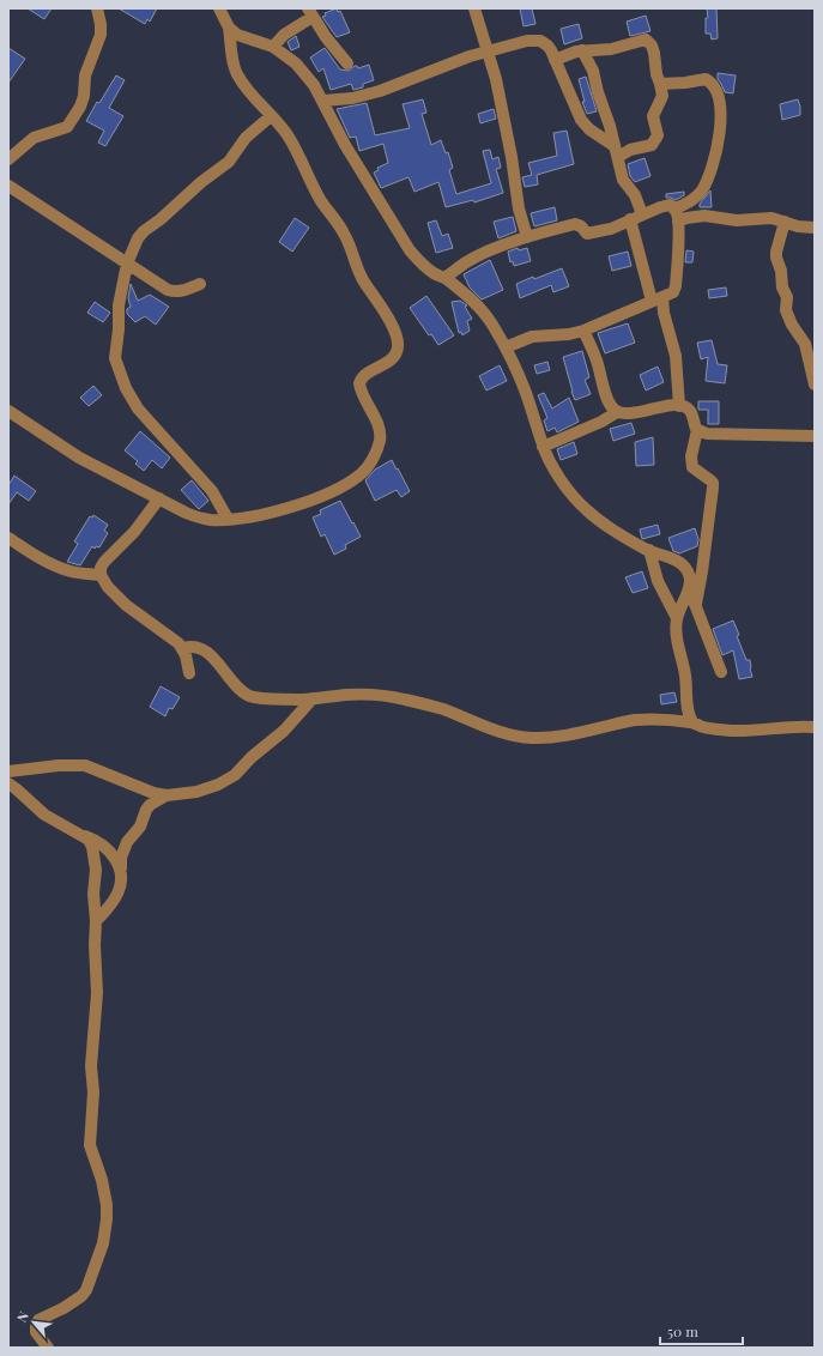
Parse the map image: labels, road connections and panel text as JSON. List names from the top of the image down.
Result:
{
  "scale_bar": "50 m",
  "north": "top left"
}
